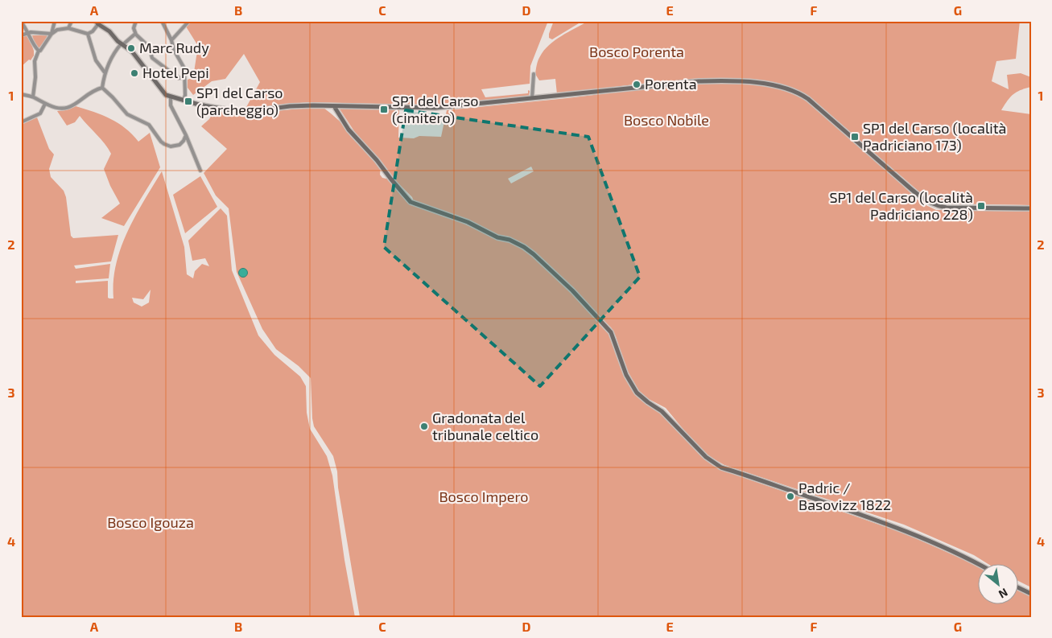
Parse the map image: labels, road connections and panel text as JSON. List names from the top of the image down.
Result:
{
  "parks": [
    "Bosco Porenta",
    "Bosco Nobile",
    "Bosco Impero",
    "Bosco Igouza"
  ],
  "places": {
    "other": [
      "Marc Rudy",
      "Hotel Pepi",
      "Porenta",
      "Gradonata del tribunale celtico",
      "Padric / Basovizz 1822"
    ],
    "transit": [
      "SP1 del Carso (parcheggio)",
      "SP1 del Carso (cimitero)",
      "SP1 del Carso (località Padriciano 173)",
      "SP1 del Carso (località Padriciano 228)"
    ]
  },
  "north": "bottom right",
  "grid": {
    "columns": [
      "A",
      "B",
      "C",
      "D",
      "E",
      "F",
      "G"
    ],
    "rows": [
      "1",
      "2",
      "3",
      "4"
    ]
  }
}
